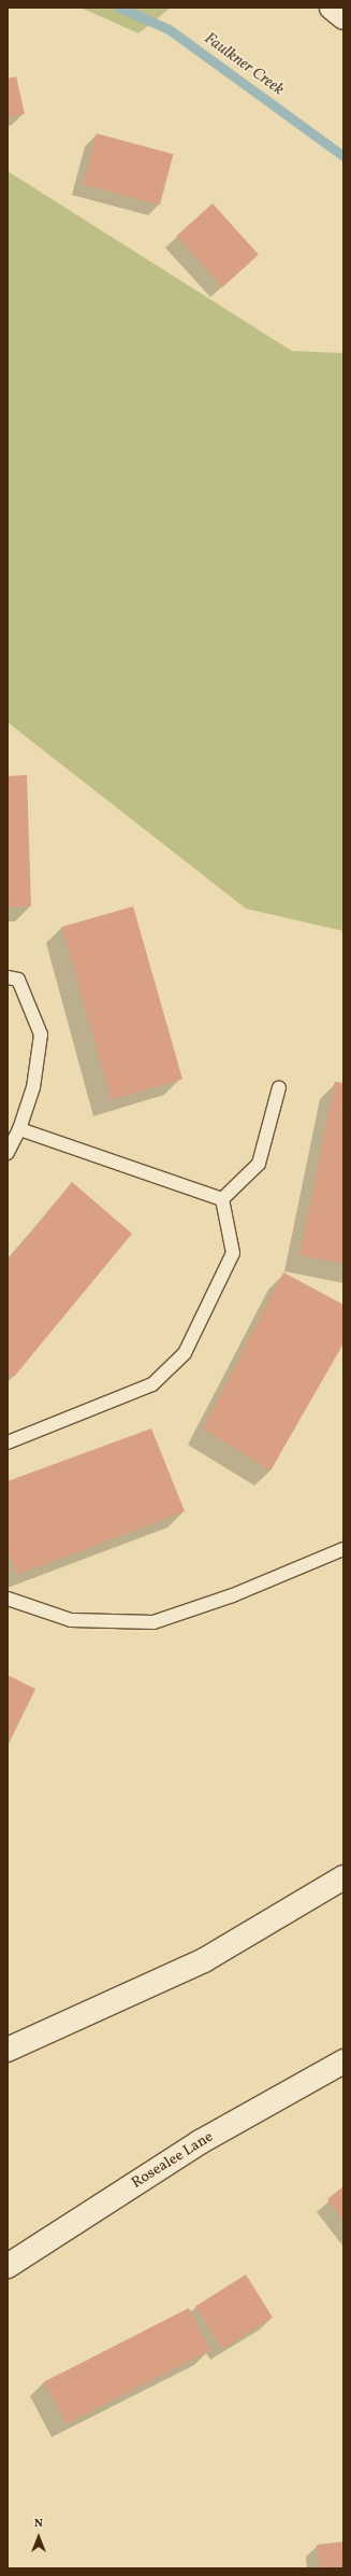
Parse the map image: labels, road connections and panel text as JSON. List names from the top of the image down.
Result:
{
  "streets": {
    "street": ["Rosealee Lane"]
  },
  "water": ["Faulkner Creek"],
  "north": "top"
}
